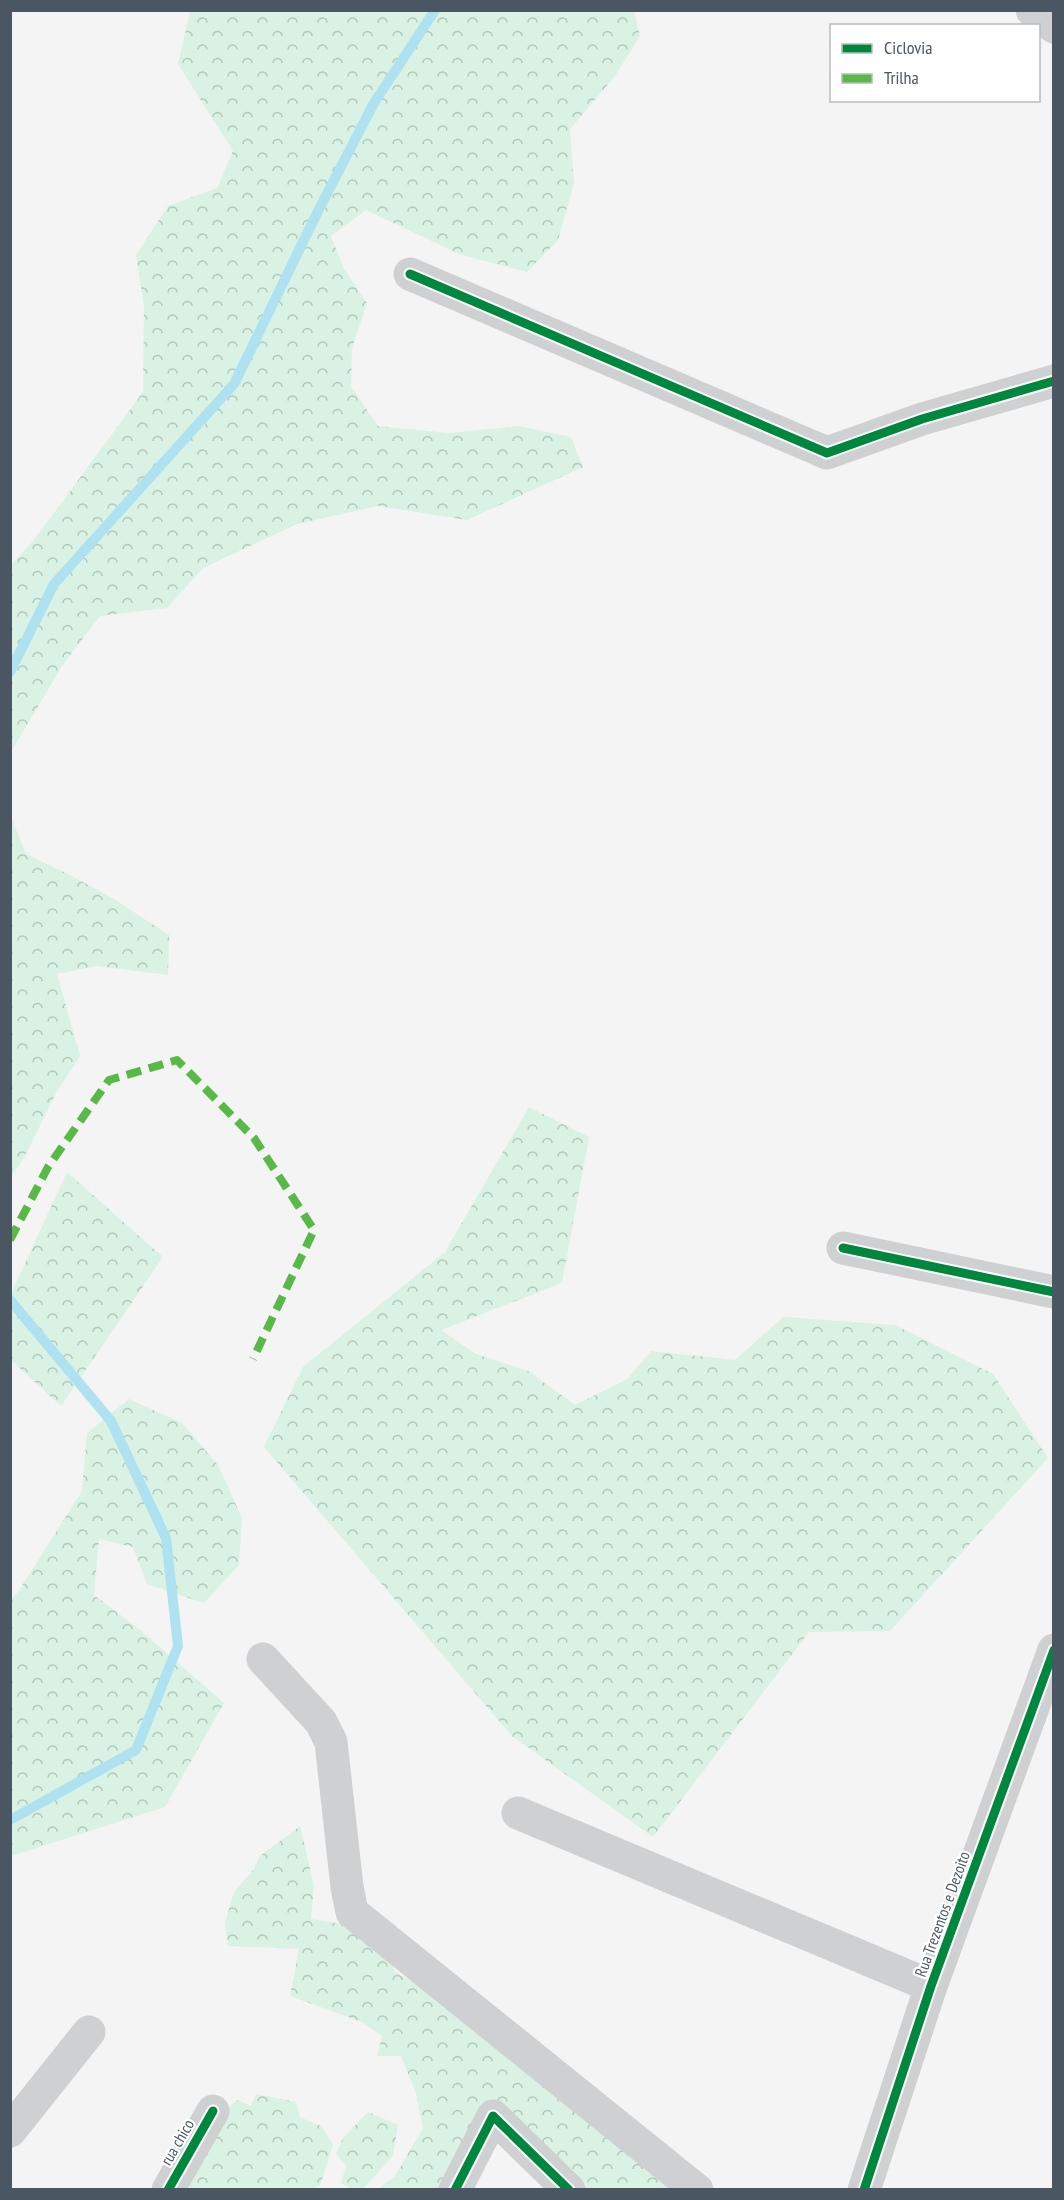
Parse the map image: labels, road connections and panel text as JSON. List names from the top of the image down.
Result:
{
  "streets": {
    "street": ["Rua Trezentos e Dezoito", "rua chico"]
  },
  "legend": ["Ciclovia", "Trilha"]
}
